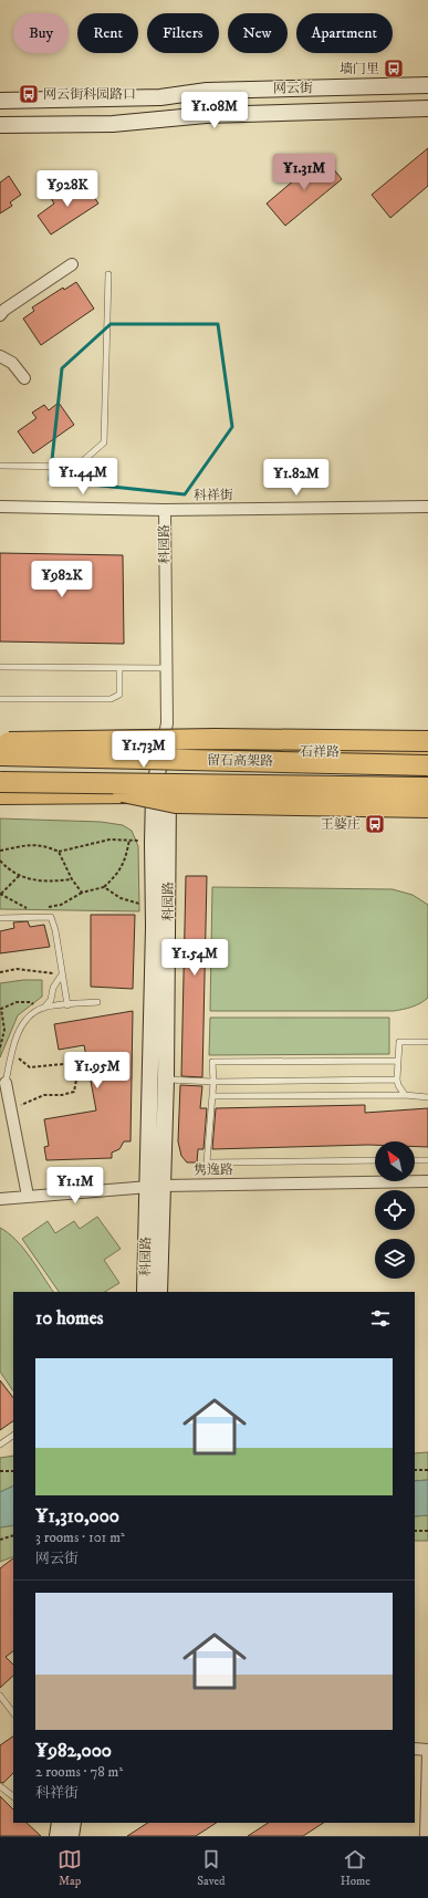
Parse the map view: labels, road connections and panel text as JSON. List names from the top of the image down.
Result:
{
  "streets": {
    "highway": ["留石高架路"],
    "main road": ["石祥路"],
    "street": [
      "网云街",
      "科祥街",
      "科园路",
      "隽逸路"
    ]
  },
  "crossings": [
    ["科祥街", "科园路"],
    ["科园路", "石祥路"],
    ["科园路", "隽逸路"]
  ],
  "places": {
    "bus stop": ["墙门里", "网云街科园路口", "王婆庄"]
  },
  "north": "top left",
  "page": {
    "chip": [
      "Buy",
      "Rent",
      "Filters",
      "New",
      "Apartment"
    ],
    "price": [
      "¥1.08M",
      "¥1.31M",
      "¥928K",
      "¥1.44M",
      "¥1.82M",
      "¥982K",
      "¥1.73M",
      "¥1.54M",
      "¥1.95M",
      "¥1.1M"
    ],
    "heading": "10 homes",
    "list": [
      {
        "name": "¥1,310,000",
        "note": "3 rooms · 101 m² · 网云街"
      },
      {
        "name": "¥982,000",
        "note": "2 rooms · 78 m² · 科祥街"
      }
    ],
    "tabs": ["Map", "Saved", "Home"]
  }
}
